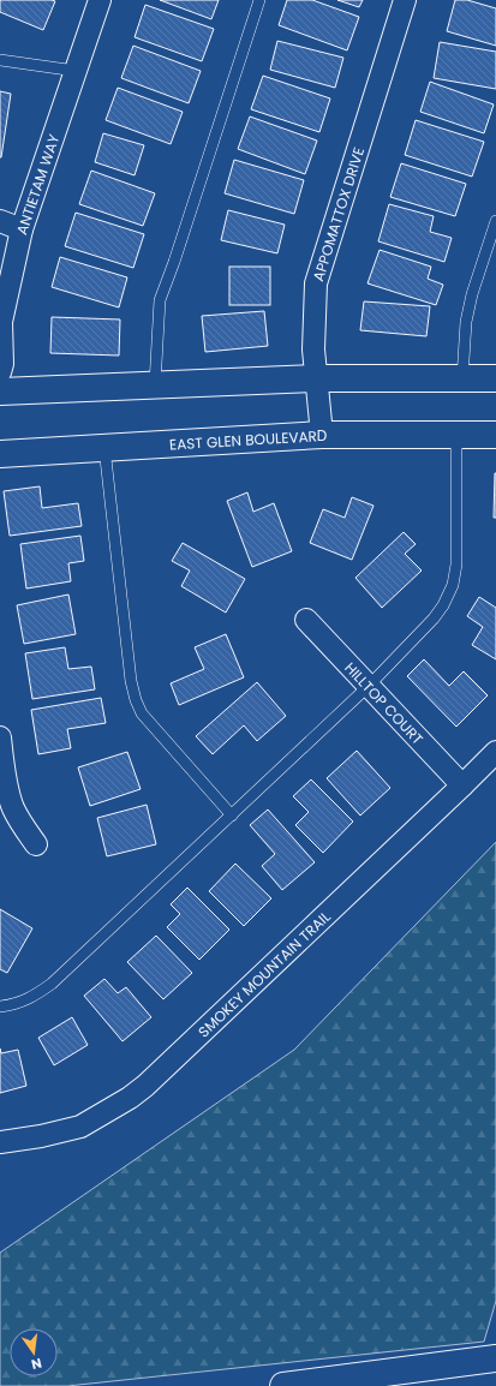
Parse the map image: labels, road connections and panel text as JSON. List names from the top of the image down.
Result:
{
  "streets": {
    "main road": ["EAST GLEN BOULEVARD"],
    "street": [
      "ANTIETAM WAY",
      "APPOMATTOX DRIVE",
      "HILLTOP COURT",
      "SMOKEY MOUNTAIN TRAIL"
    ]
  },
  "crossings": [
    ["APPOMATTOX DRIVE", "EAST GLEN BOULEVARD"],
    ["HILLTOP COURT", "SMOKEY MOUNTAIN TRAIL"]
  ],
  "north": "bottom"
}
